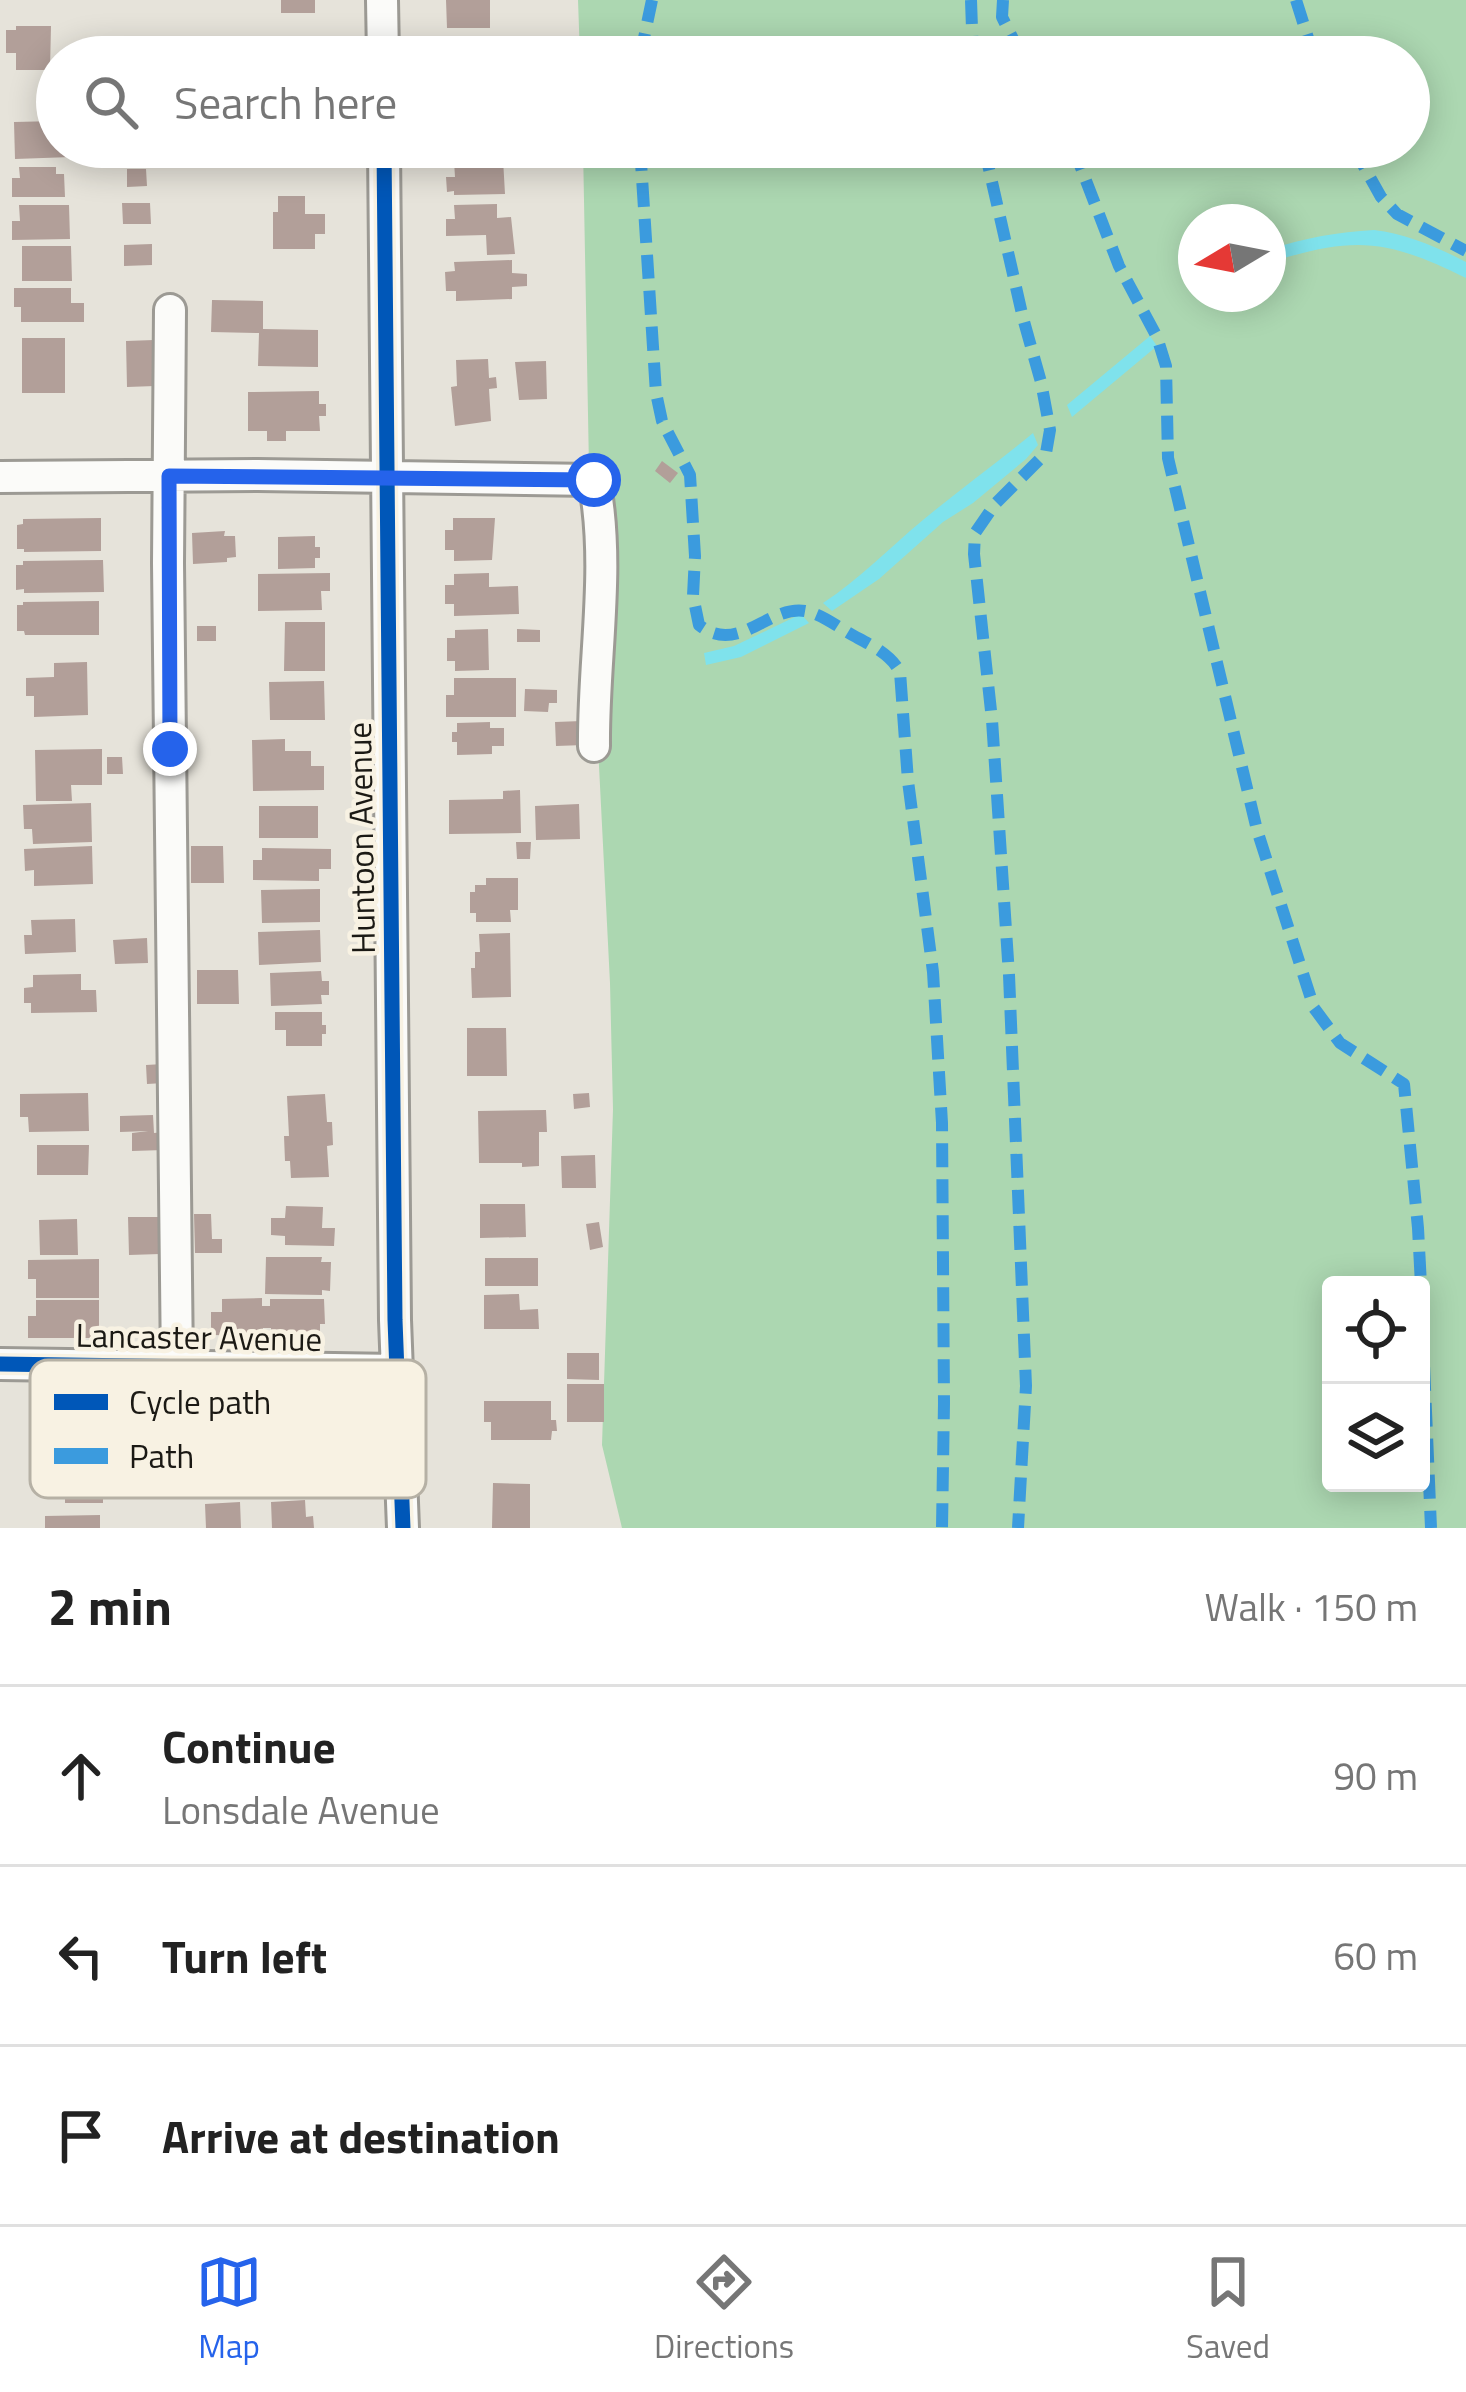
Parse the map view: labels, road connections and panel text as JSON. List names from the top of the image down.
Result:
{
  "streets": {
    "street": ["Huntoon Avenue", "Lancaster Avenue"]
  },
  "legend": ["Cycle path", "Path"],
  "north": "left",
  "page": {
    "search": "Search here",
    "heading": ["2 min", "Walk · 150 m"],
    "list": [
      ["Continue", "Lonsdale Avenue", "90 m"],
      ["Turn left", "60 m"],
      "Arrive at destination"
    ],
    "nav": ["Map", "Directions", "Saved"]
  }
}
